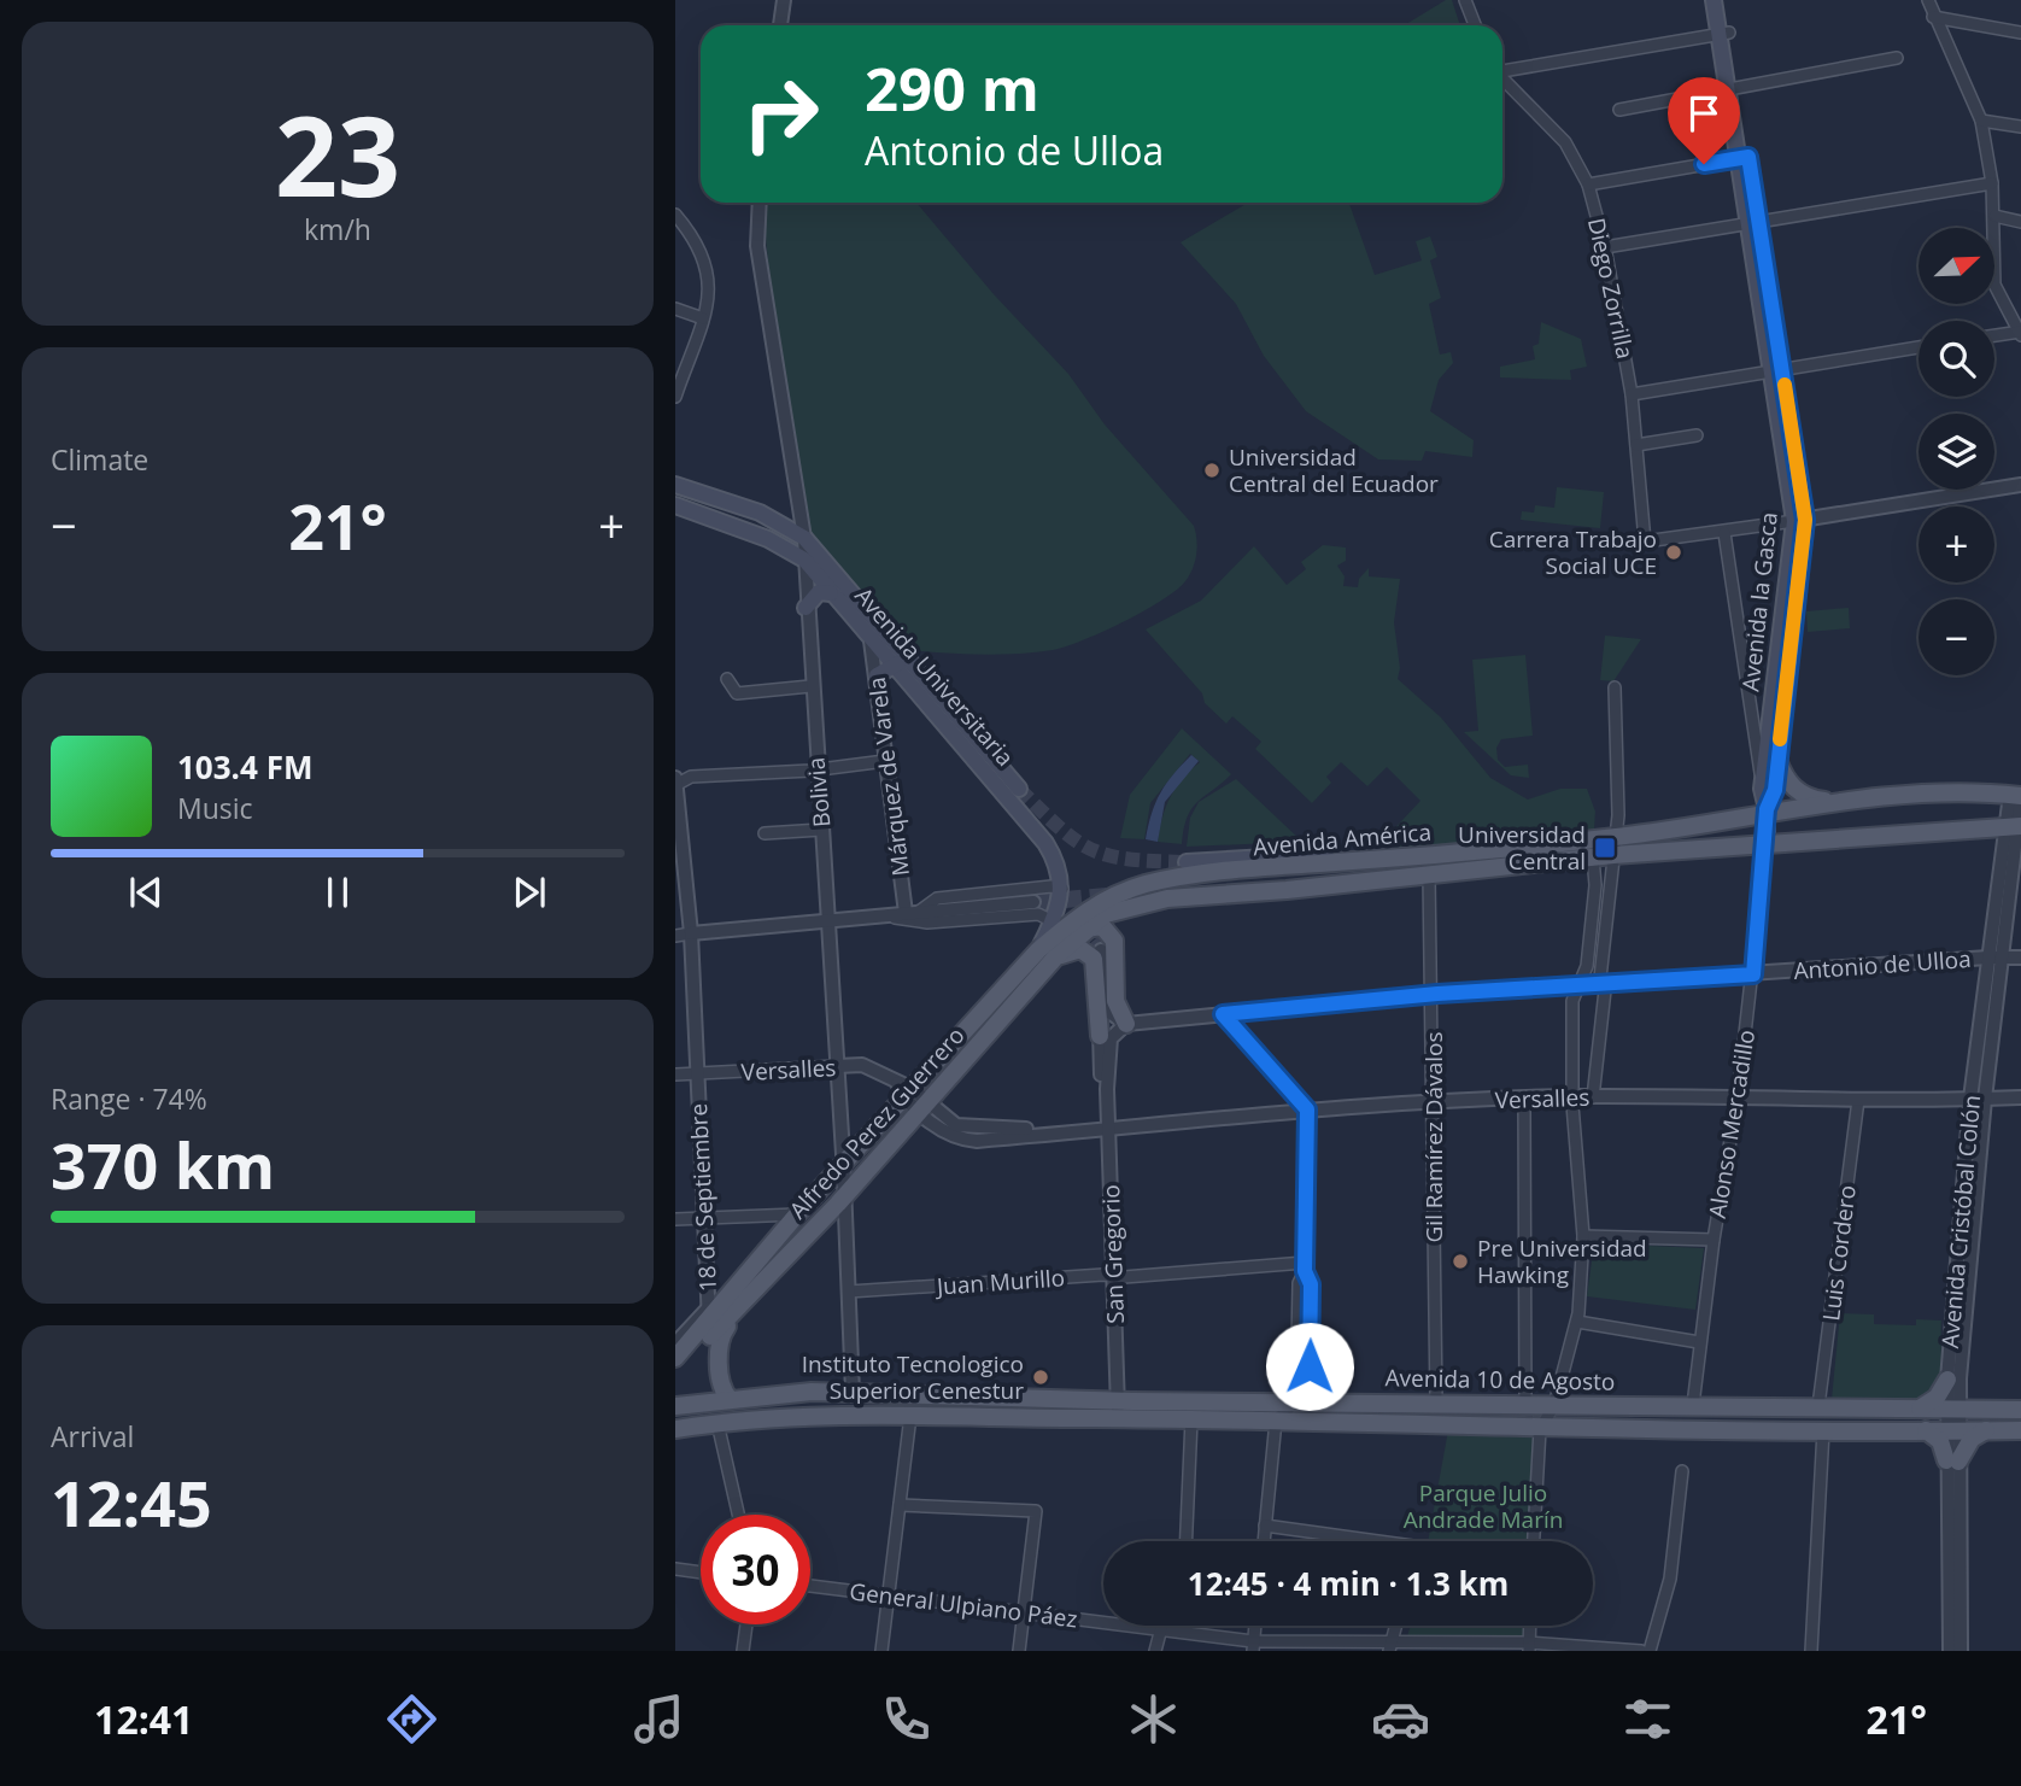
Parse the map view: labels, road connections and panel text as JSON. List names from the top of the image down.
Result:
{
  "streets": {
    "main road": [
      "Avenida la Gasca",
      "Avenida Universitaria",
      "Avenida América",
      "Alfredo Perez Guerrero",
      "Avenida 10 de Agosto"
    ],
    "street": [
      "Diego Zorrilla",
      "Márquez de Varela",
      "Bolivia",
      "Antonio de Ulloa",
      "Versalles",
      "Alonso Mercadillo",
      "Gil Ramírez Dávalos",
      "18 de Septiembre",
      "Avenida Cristóbal Colón",
      "Luis Cordero",
      "San Gregorio",
      "Juan Murillo",
      "General Ulpiano Páez"
    ]
  },
  "crossings": [
    ["Avenida la Gasca", "Avenida América"],
    ["Avenida la Gasca", "Alonso Mercadillo"],
    ["Avenida Universitaria", "Márquez de Varela"],
    ["Avenida Universitaria", "Bolivia"],
    ["Bolivia", "Versalles"],
    ["Bolivia", "Alfredo Perez Guerrero"],
    ["Bolivia", "Juan Murillo"],
    ["Bolivia", "Avenida 10 de Agosto"],
    ["Avenida América", "Alfredo Perez Guerrero"],
    ["Avenida América", "Alonso Mercadillo"],
    ["Avenida América", "Gil Ramírez Dávalos"],
    ["Avenida América", "Avenida Cristóbal Colón"],
    ["Antonio de Ulloa", "Alonso Mercadillo"],
    ["Antonio de Ulloa", "Gil Ramírez Dávalos"],
    ["Antonio de Ulloa", "Avenida Cristóbal Colón"],
    ["Antonio de Ulloa", "San Gregorio"],
    ["Versalles", "Alfredo Perez Guerrero"],
    ["Versalles", "Alonso Mercadillo"],
    ["Versalles", "Gil Ramírez Dávalos"],
    ["Versalles", "18 de Septiembre"],
    ["Versalles", "Avenida Cristóbal Colón"],
    ["Versalles", "Luis Cordero"],
    ["Versalles", "San Gregorio"],
    ["Alfredo Perez Guerrero", "18 de Septiembre"],
    ["Alonso Mercadillo", "Avenida 10 de Agosto"],
    ["Gil Ramírez Dávalos", "Avenida 10 de Agosto"],
    ["Avenida Cristóbal Colón", "Avenida 10 de Agosto"],
    ["Luis Cordero", "Avenida 10 de Agosto"],
    ["San Gregorio", "Juan Murillo"],
    ["San Gregorio", "Avenida 10 de Agosto"]
  ],
  "parks": ["Parque Julio Andrade Marín"],
  "places": {
    "other": [
      "Universidad Central del Ecuador",
      "Carrera Trabajo Social UCE",
      "Pre Universidad Hawking",
      "Instituto Tecnologico Superior Cenestur"
    ],
    "transit": ["Universidad Central"]
  },
  "north": "top right",
  "page": {
    "tile": [
      ["23", "km/h"],
      "Climate",
      ["Range · 74%", "370 km"],
      ["Arrival", "12:45"]
    ],
    "turn": ["290 m", "Antonio de Ulloa"],
    "map_buttons": ["+", "−"],
    "heat": ["−", "21°", "+"],
    "song": ["103.4 FM", "Music"],
    "limit": "30",
    "trip": "12:45 · 4 min · 1.3 km",
    "tabs": ["12:41", "21°"]
  }
}
